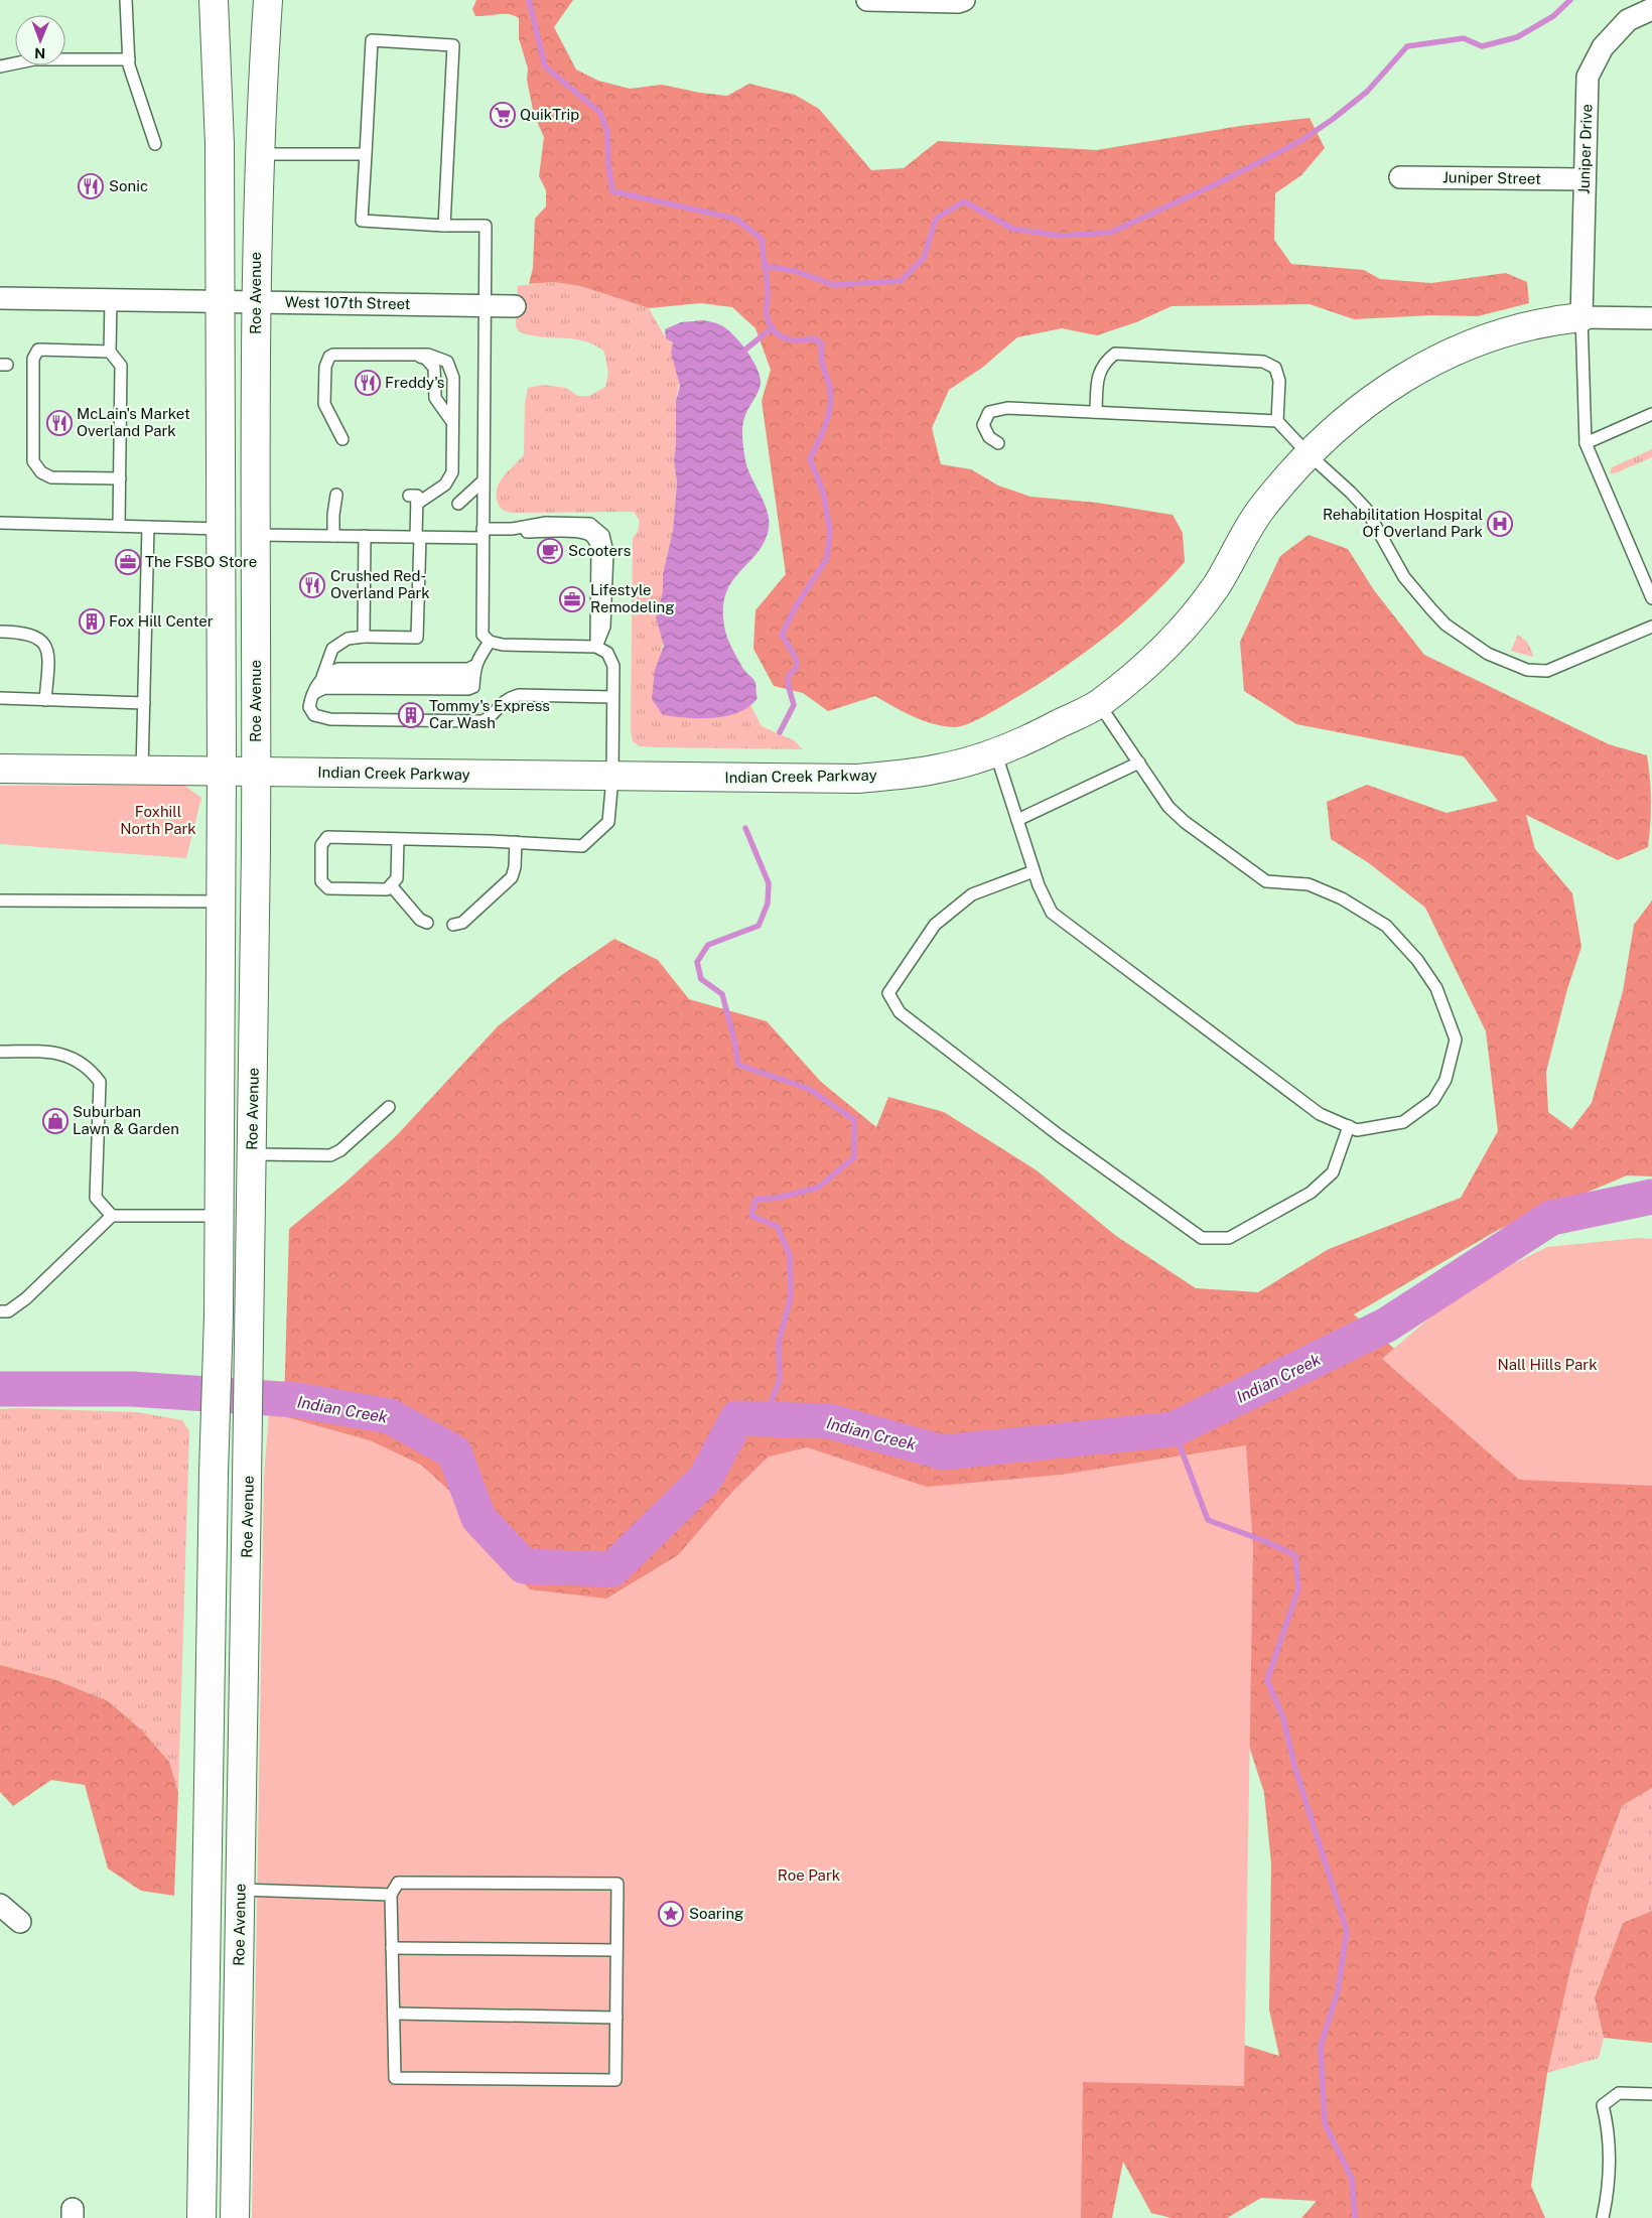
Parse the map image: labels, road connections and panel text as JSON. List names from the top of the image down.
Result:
{
  "streets": {
    "main road": ["Roe Avenue", "Indian Creek Parkway"],
    "street": ["Juniper Drive", "Juniper Street", "West 107th Street"]
  },
  "crossings": [
    ["Juniper Drive", "Juniper Street"],
    ["Juniper Drive", "Indian Creek Parkway"],
    ["Roe Avenue", "West 107th Street"],
    ["Roe Avenue", "Indian Creek Parkway"]
  ],
  "water": ["Indian Creek"],
  "parks": ["Foxhill North Park", "Nall Hills Park", "Roe Park"],
  "places": {
    "supermarket": ["QuikTrip"],
    "restaurant": [
      "Sonic",
      "Freddy's",
      "McLain's Market Overland Park",
      "Crushed Red- Overland Park"
    ],
    "hospital": ["Rehabilitation Hospital Of Overland Park"],
    "cafe": ["Scooters"],
    "office": ["The FSBO Store", "Lifestyle Remodeling"],
    "building": ["Fox Hill Center", "Tommy's Express Car Wash"],
    "shop": ["Suburban Lawn & Garden"],
    "place": ["Soaring"]
  },
  "north": "bottom"
}
